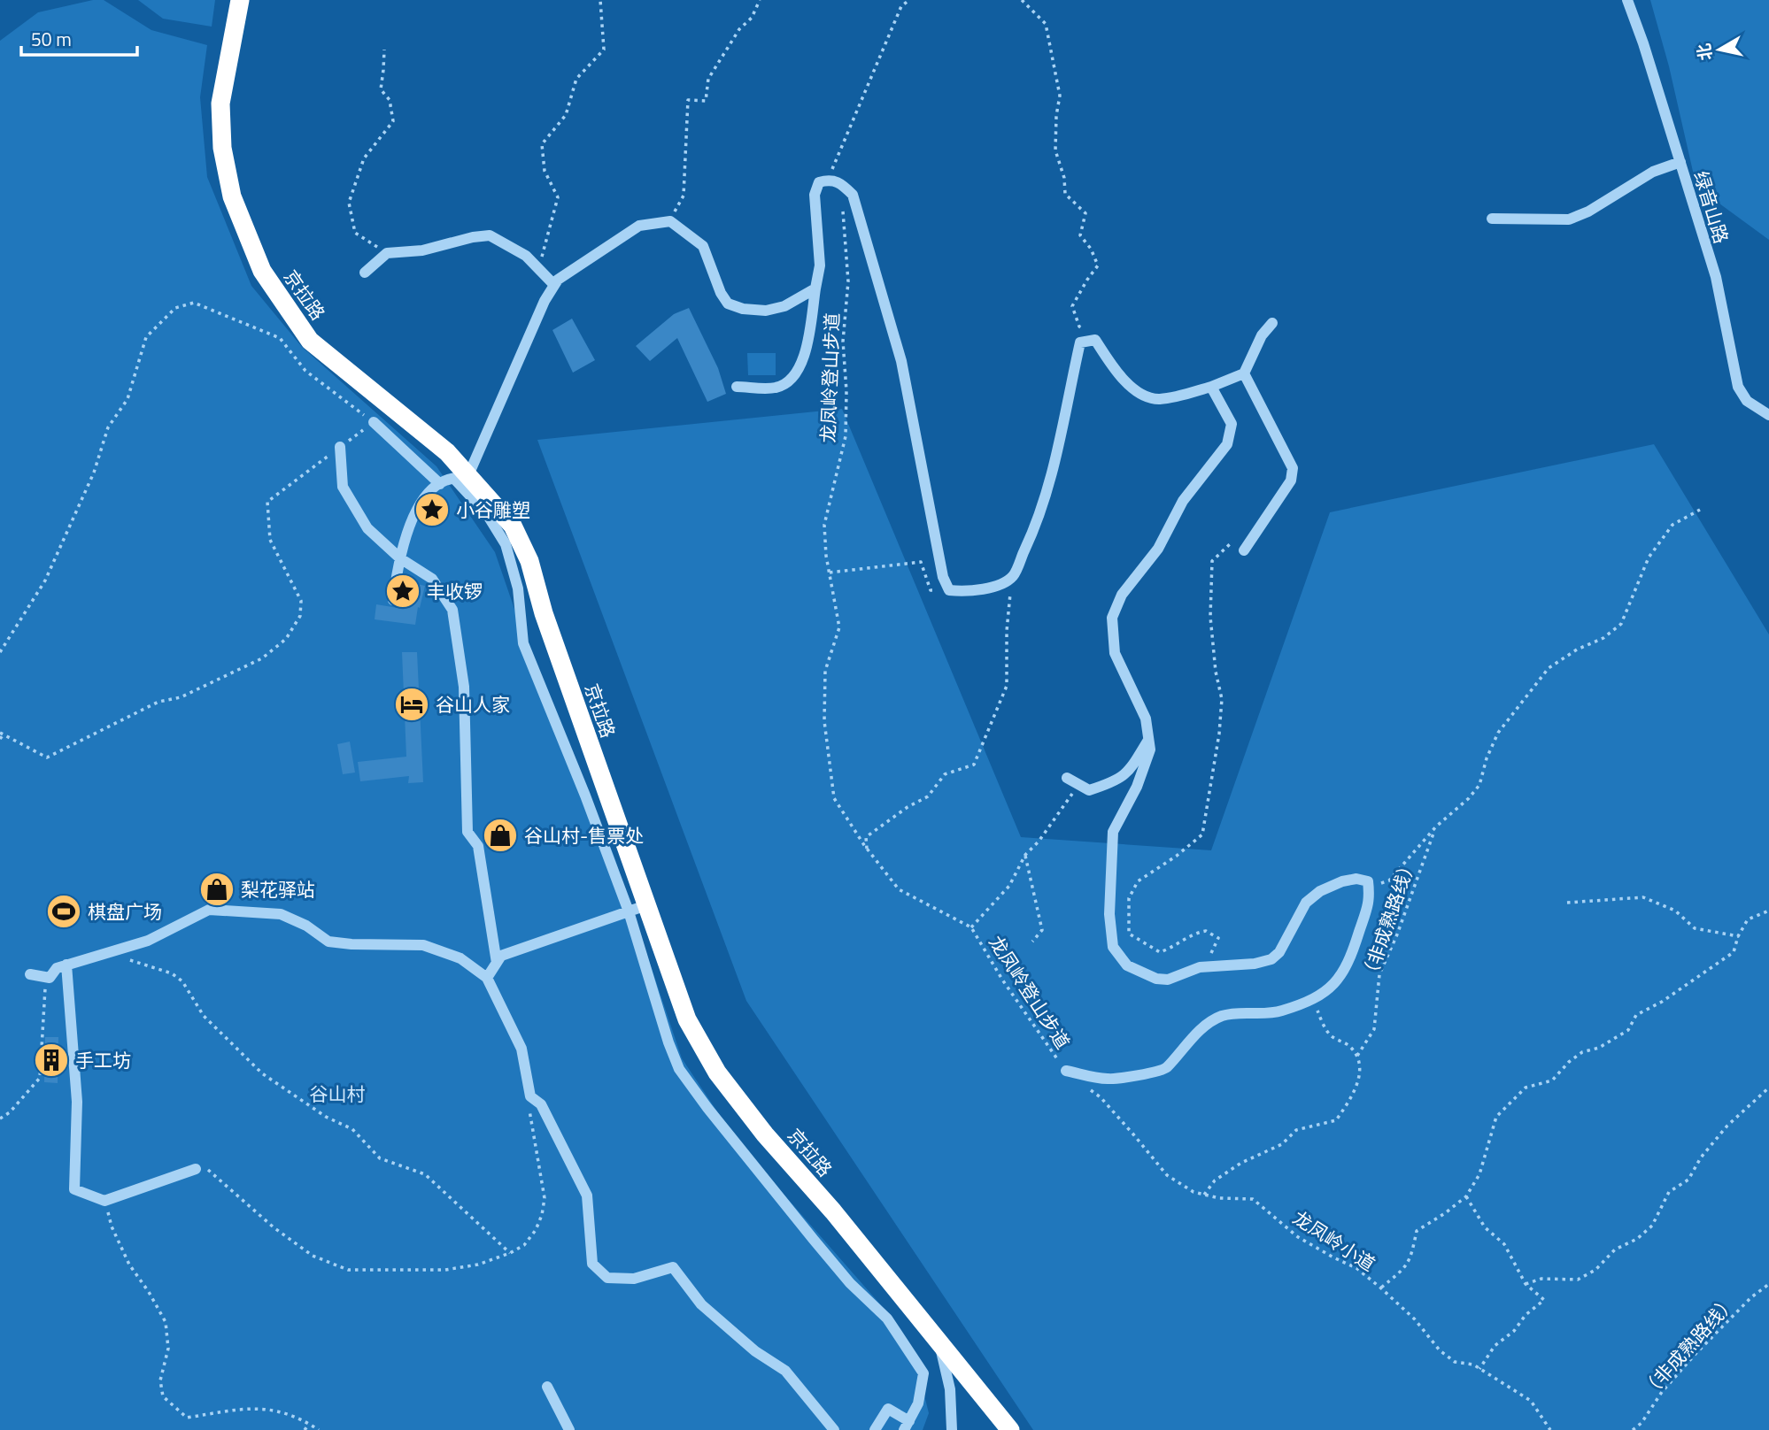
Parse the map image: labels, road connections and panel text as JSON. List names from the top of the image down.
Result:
{
  "streets": {
    "highway": ["京拉路"],
    "street": ["绿音山路"],
    "path": ["龙凤岭登山步道", "（非成熟路线）", "龙凤岭小道"]
  },
  "crossings": [
    ["龙凤岭登山步道", "龙凤岭小道"]
  ],
  "parks": ["谷山村"],
  "places": {
    "place": ["小谷雕塑", "丰收锣"],
    "hotel": ["谷山人家"],
    "shop": ["谷山村-售票处", "梨花驿站"],
    "sports": ["棋盘广场"],
    "building": ["手工坊"]
  },
  "scale_bar": "50 m",
  "north": "left"
}
